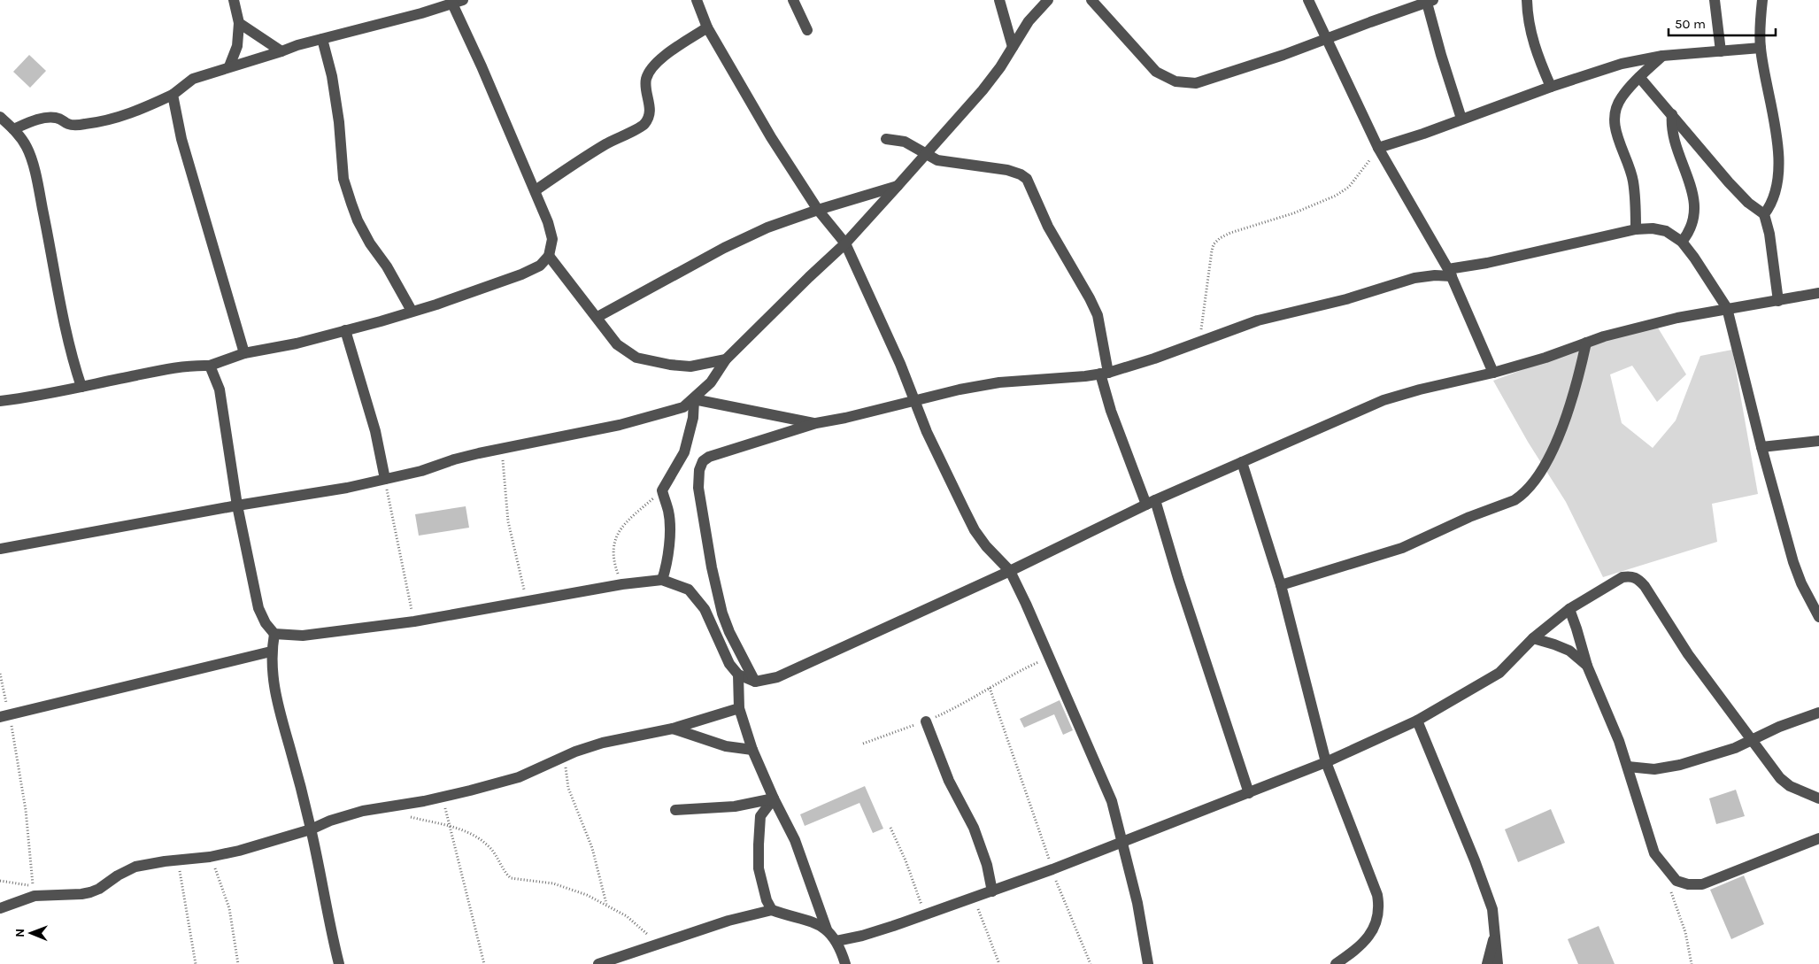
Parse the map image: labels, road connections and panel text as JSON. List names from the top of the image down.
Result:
{
  "scale_bar": "50 m",
  "north": "left"
}
